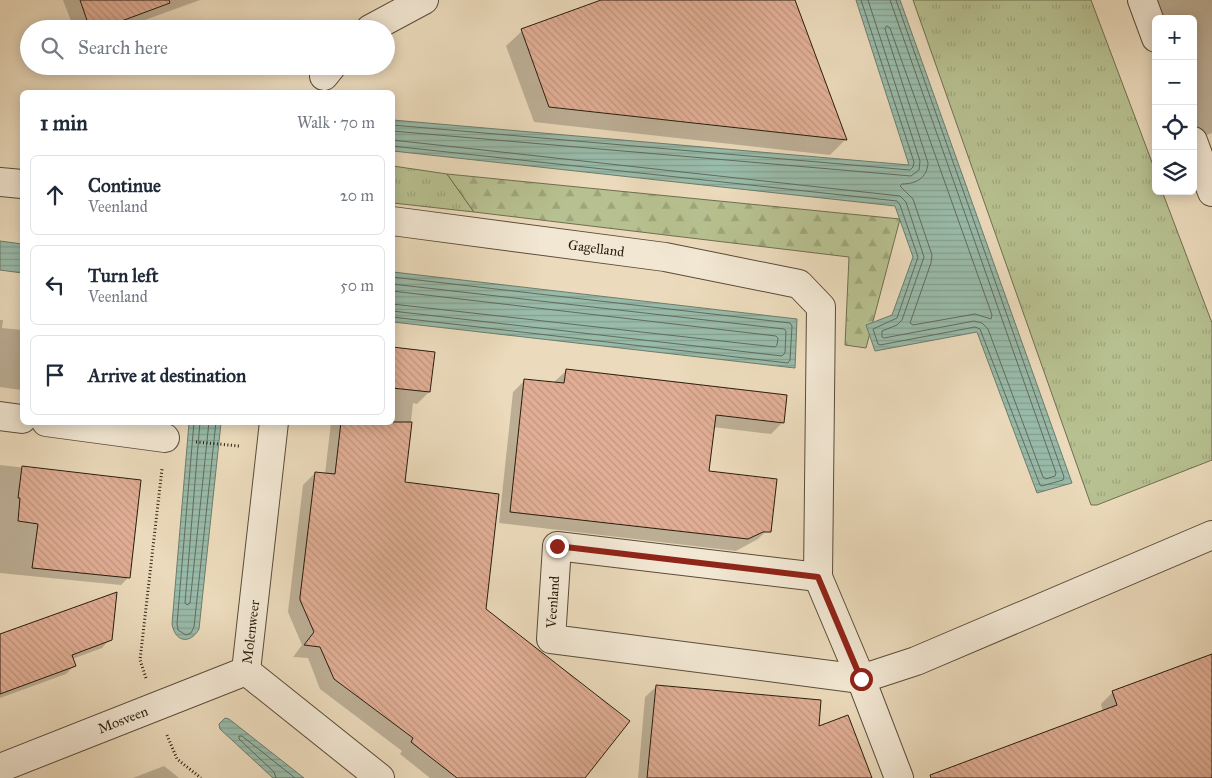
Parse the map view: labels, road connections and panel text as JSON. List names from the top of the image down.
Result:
{
  "streets": {
    "street": [
      "Gagelland",
      "Veenland",
      "Molenweer",
      "Mosveen"
    ]
  },
  "crossings": [
    ["Gagelland", "Veenland"],
    ["Molenweer", "Mosveen"]
  ],
  "page": {
    "map_buttons": ["+", "−"],
    "search": "Search here",
    "heading": ["1 min", "Walk · 70 m"],
    "list": [
      ["Continue", "Veenland", "20 m"],
      ["Turn left", "Veenland", "50 m"],
      "Arrive at destination"
    ]
  }
}
